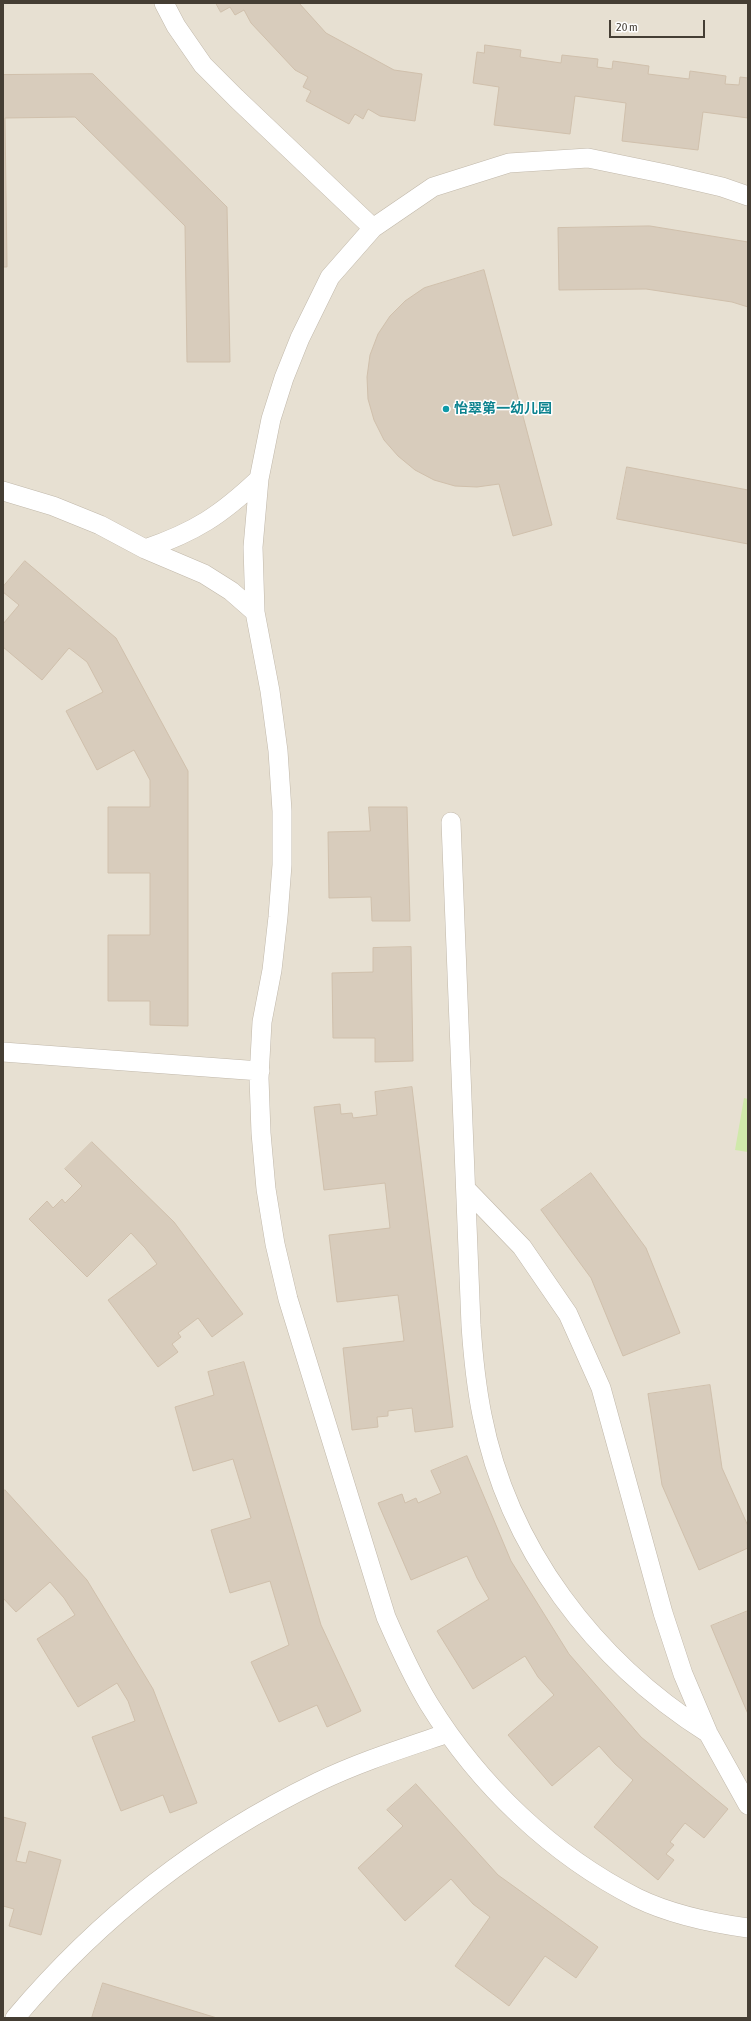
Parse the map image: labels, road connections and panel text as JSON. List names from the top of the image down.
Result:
{
  "places": ["怡翠第一幼儿园"],
  "scale_bar": "20 m"
}
